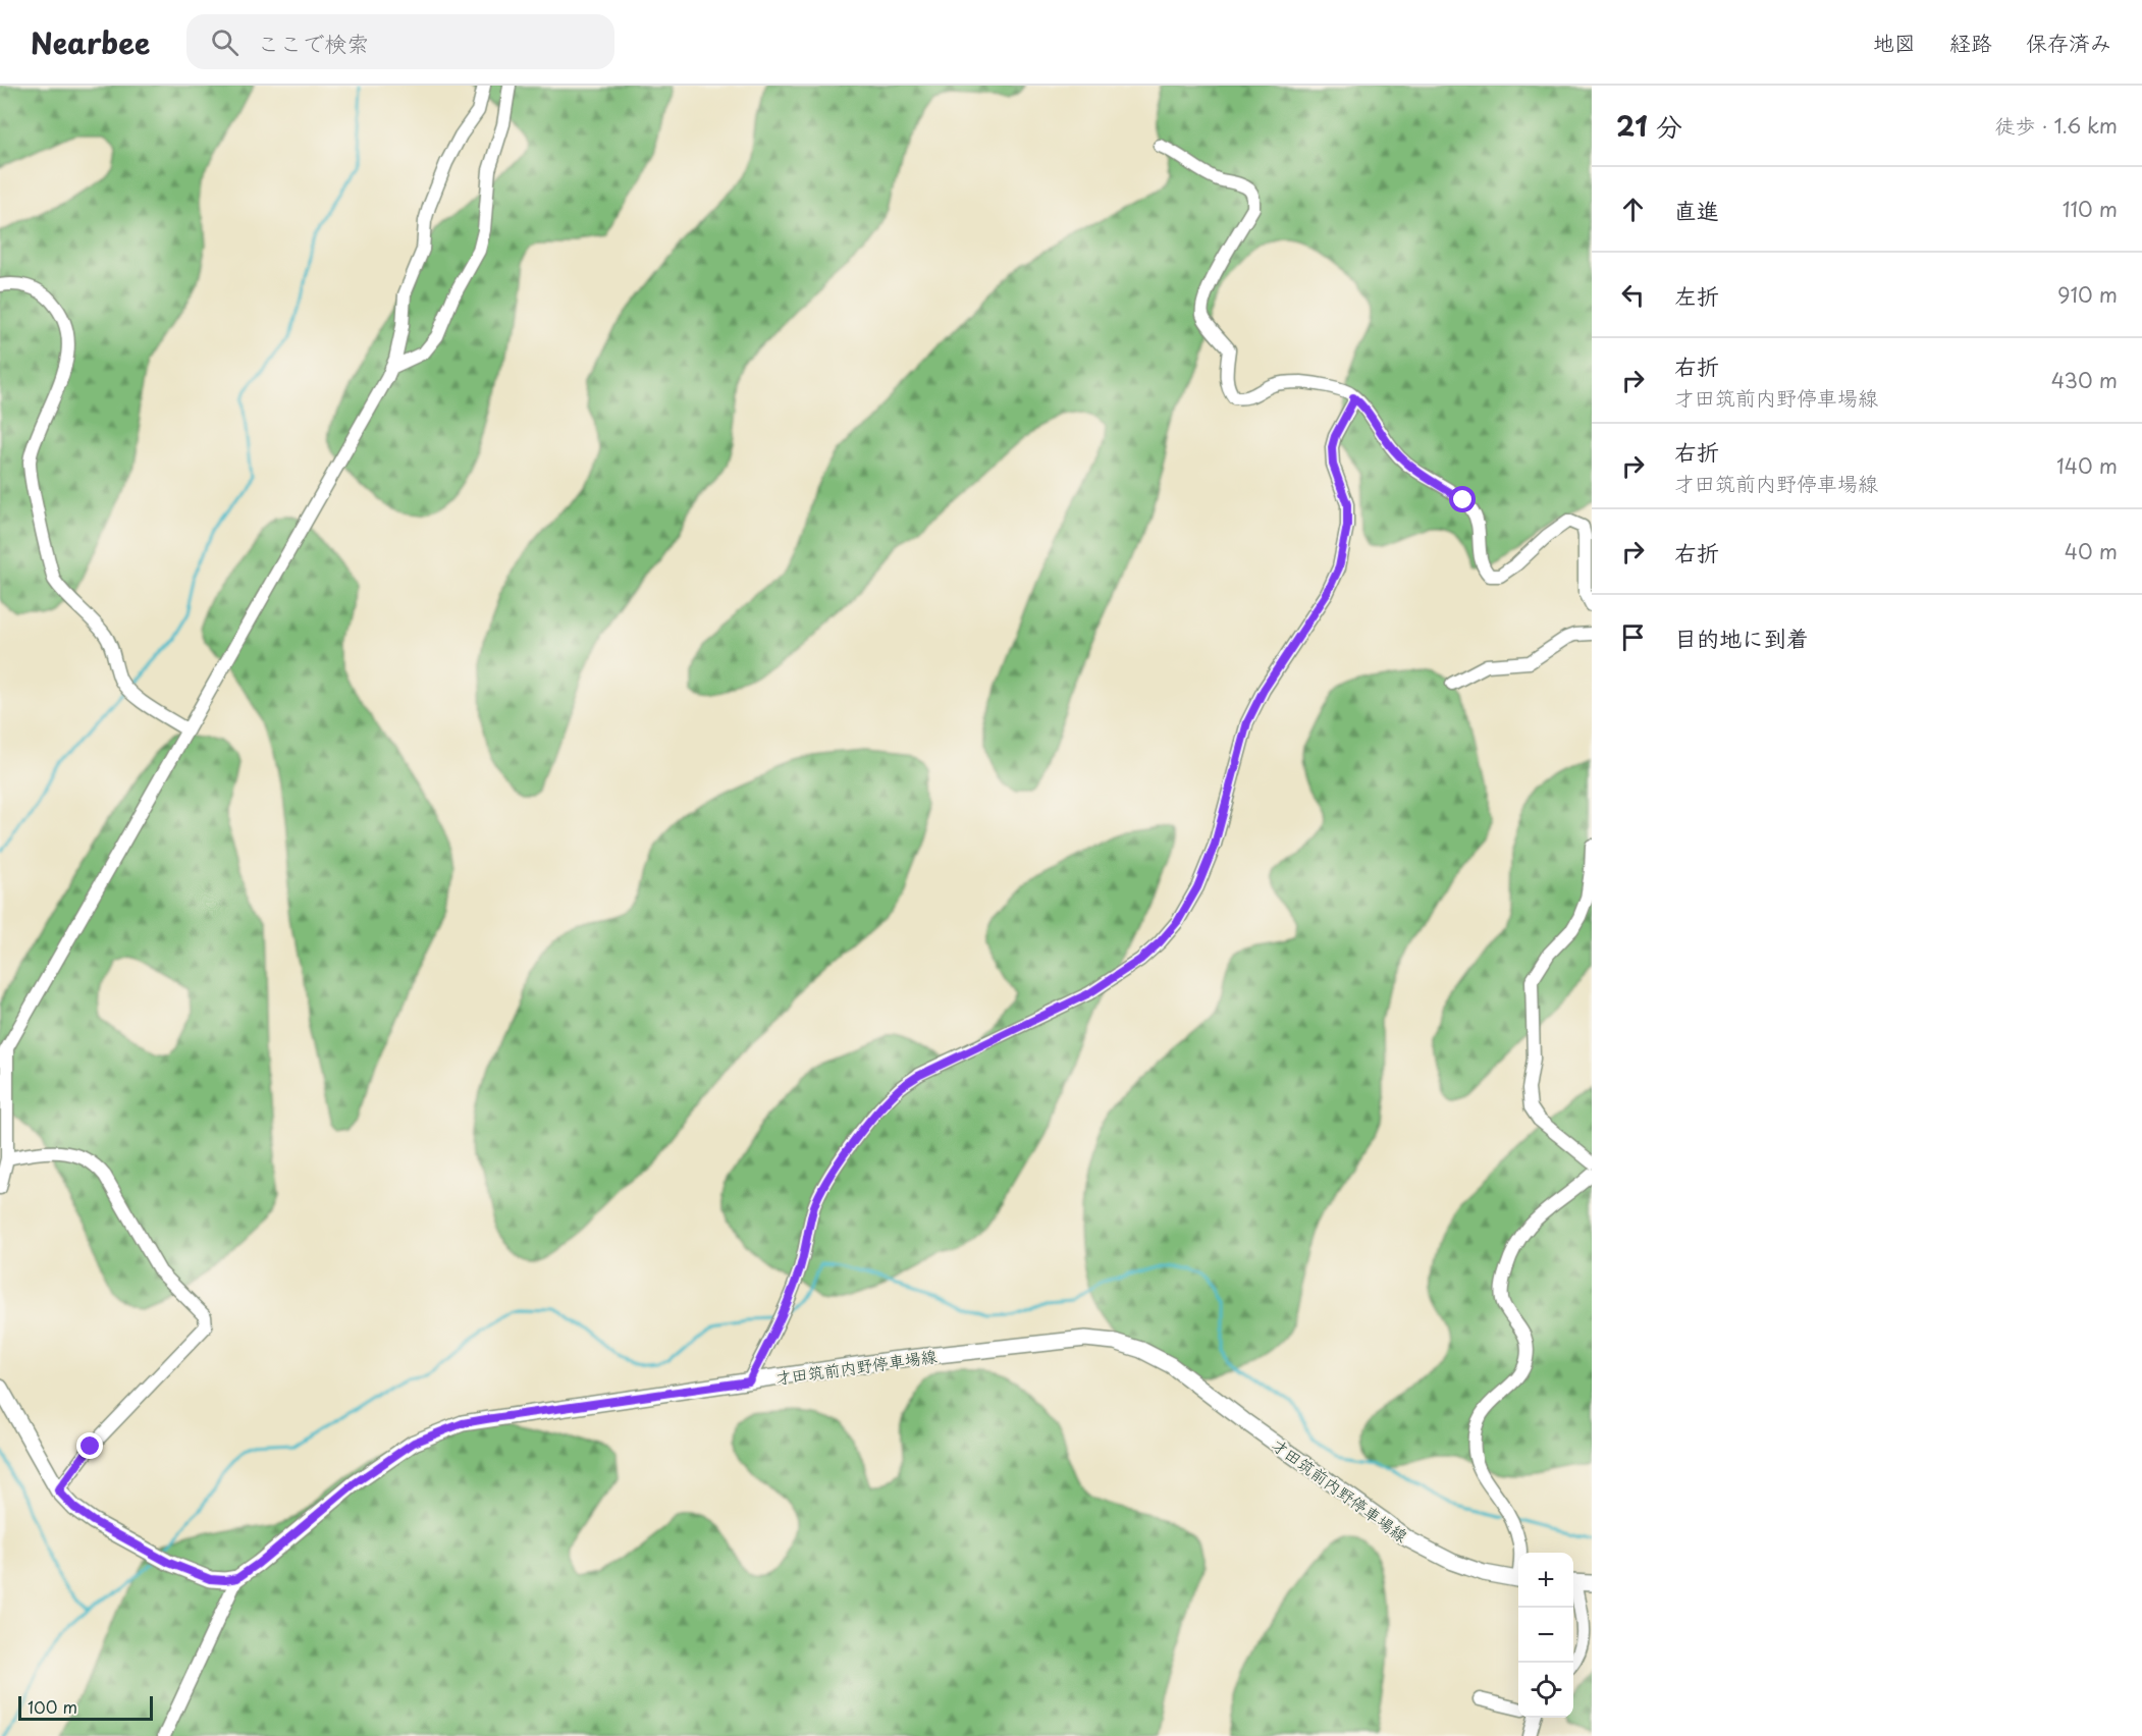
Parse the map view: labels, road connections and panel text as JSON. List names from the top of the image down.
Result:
{
  "streets": {
    "main road": ["才田筑前内野停車場線"]
  },
  "scale_bar": "100 m",
  "page": {
    "header": "Nearbee",
    "search": "ここで検索",
    "nav": ["地図", "経路", "保存済み"],
    "heading": ["21 分", "徒歩 · 1.6 km"],
    "list": [
      ["直進", "110 m"],
      ["左折", "910 m"],
      ["右折", "才田筑前内野停車場線", "430 m"],
      ["右折", "才田筑前内野停車場線", "140 m"],
      ["右折", "40 m"],
      "目的地に到着"
    ],
    "map_buttons": ["+", "−"],
    "scale": "100 m"
  }
}
